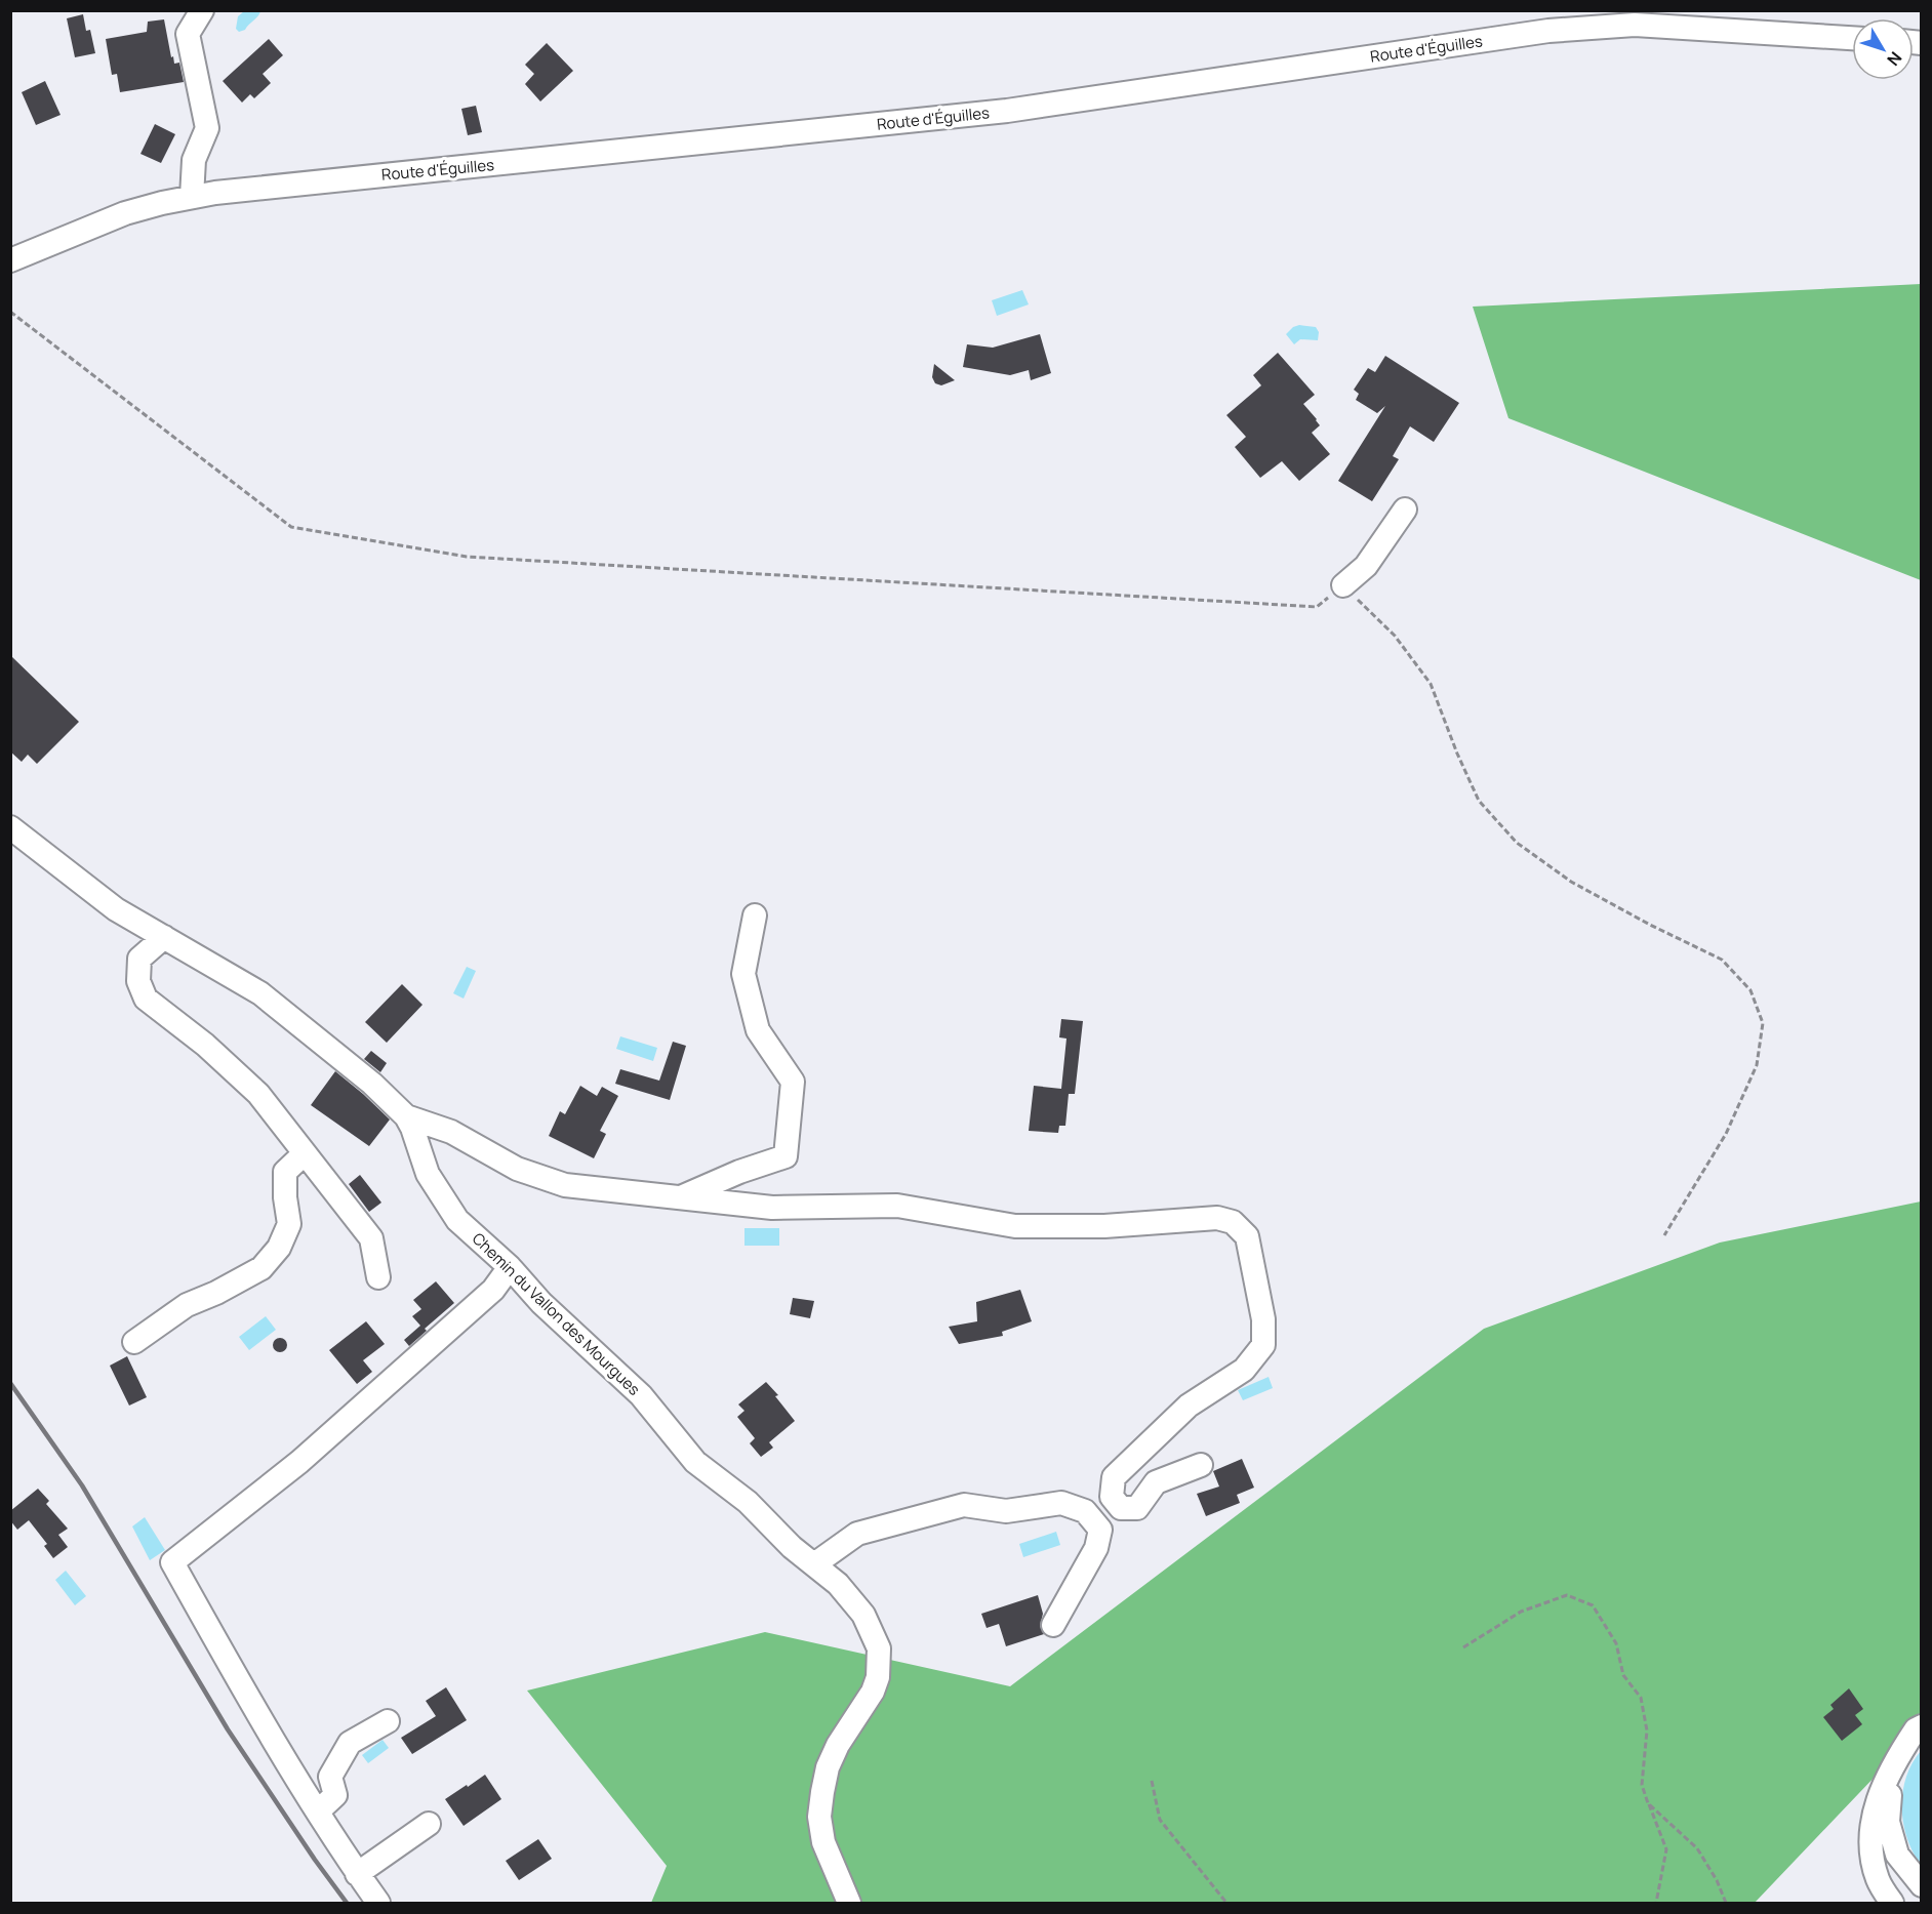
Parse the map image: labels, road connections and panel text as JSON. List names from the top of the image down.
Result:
{
  "streets": {
    "street": ["Route d'Éguilles", "Chemin du Vallon des Mourgues"]
  },
  "north": "bottom right"
}
